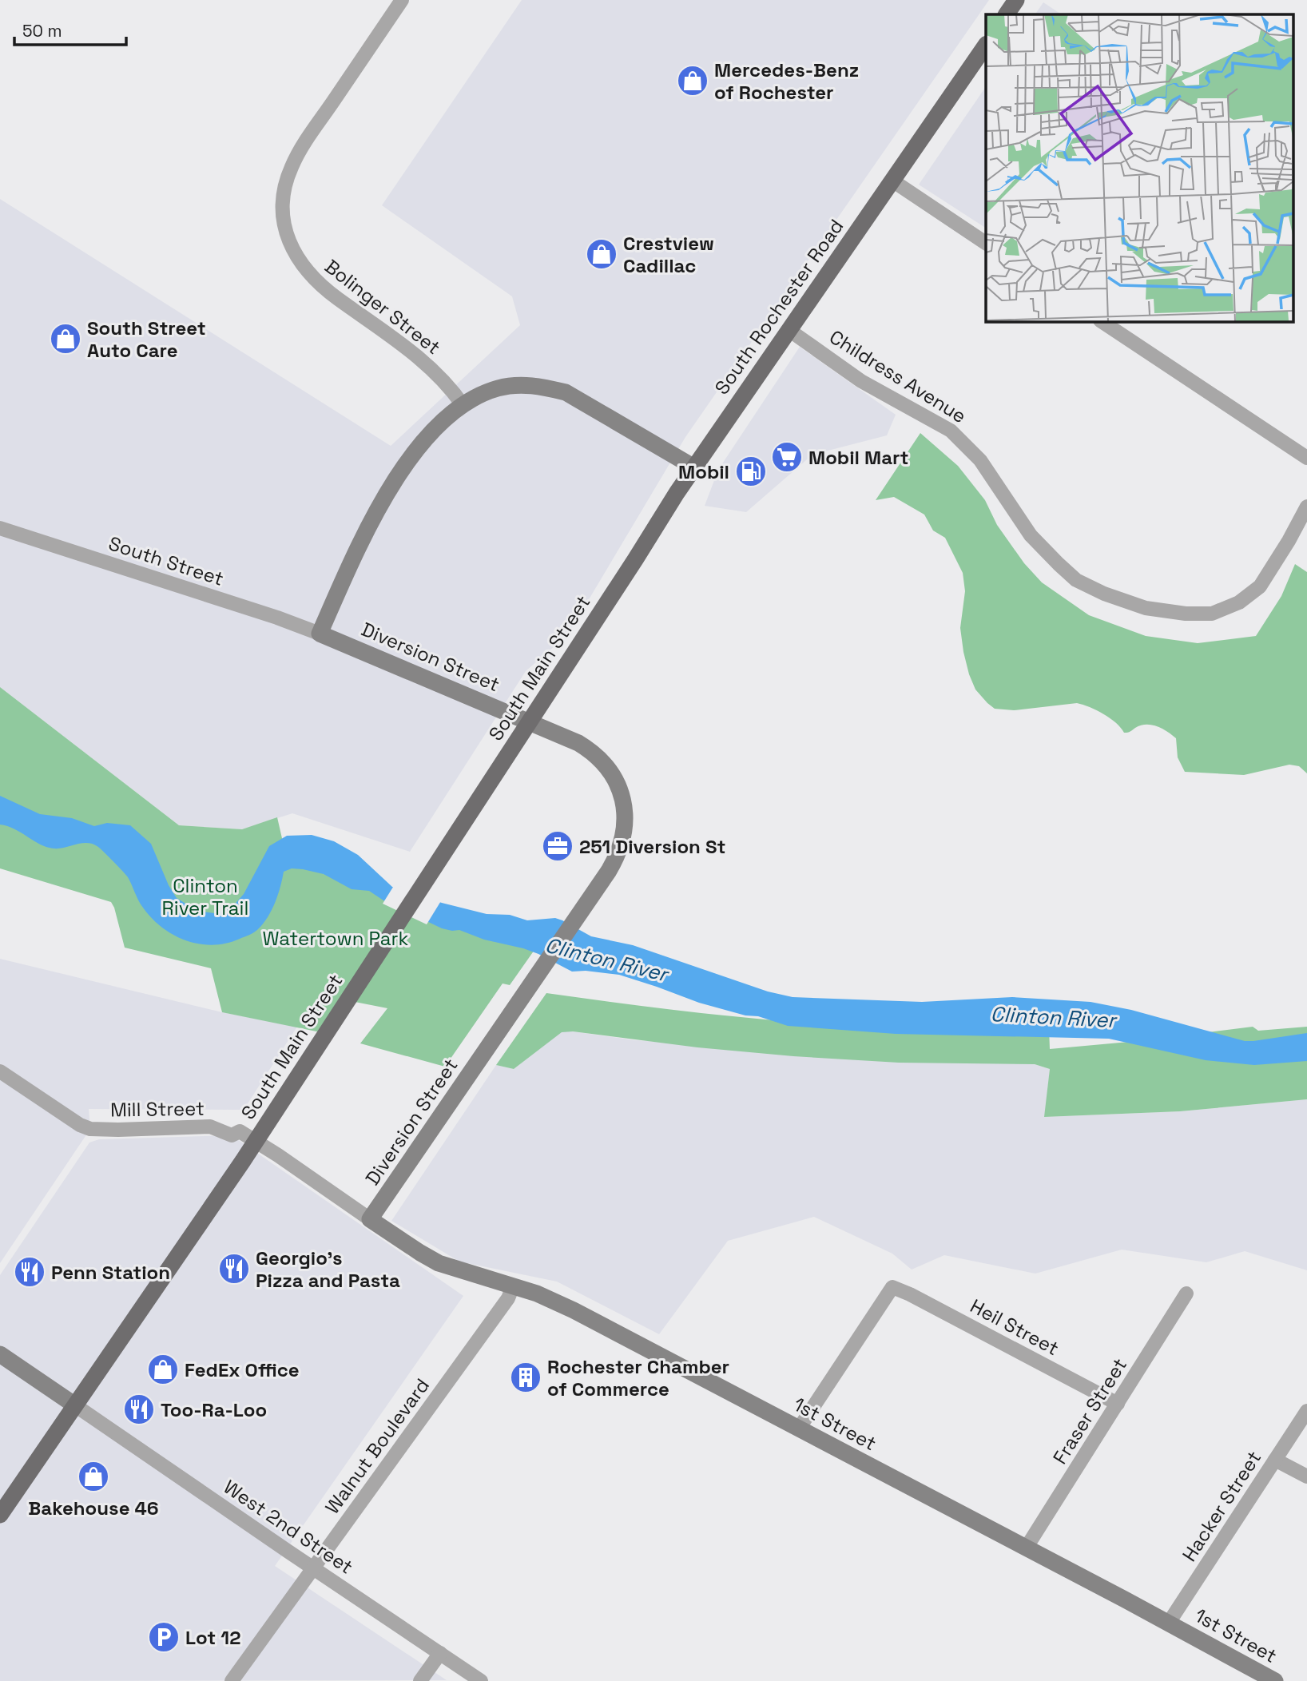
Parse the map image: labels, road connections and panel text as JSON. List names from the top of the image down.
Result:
{
  "streets": {
    "main road": ["South Rochester Road", "South Main Street"],
    "street": [
      "Bolinger Street",
      "Childress Avenue",
      "South Street",
      "Diversion Street",
      "Mill Street",
      "Heil Street",
      "Fraser Street",
      "1st Street",
      "Walnut Boulevard",
      "Hacker Street",
      "West 2nd Street"
    ]
  },
  "crossings": [
    ["South Rochester Road", "Childress Avenue"],
    ["South Rochester Road", "South Main Street"],
    ["South Street", "Diversion Street"],
    ["Diversion Street", "Mill Street"],
    ["Diversion Street", "1st Street"],
    ["South Main Street", "West 2nd Street"],
    ["Mill Street", "1st Street"],
    ["Heil Street", "Fraser Street"],
    ["Heil Street", "1st Street"],
    ["Fraser Street", "1st Street"],
    ["1st Street", "Walnut Boulevard"],
    ["1st Street", "Hacker Street"],
    ["Walnut Boulevard", "West 2nd Street"]
  ],
  "water": ["Clinton River"],
  "parks": ["Clinton River Trail", "Watertown Park"],
  "places": {
    "shop": [
      "Mercedes-Benz of Rochester",
      "Crestview Cadillac",
      "South Street Auto Care",
      "FedEx Office",
      "Bakehouse 46"
    ],
    "supermarket": ["Mobil Mart"],
    "fuel station": ["Mobil"],
    "office": ["251 Diversion St"],
    "restaurant": ["Georgio's Pizza and Pasta", "Penn Station", "Too-Ra-Loo"],
    "building": ["Rochester Chamber of Commerce"],
    "parking": ["Lot 12"]
  },
  "scale_bar": "50 m"
}
